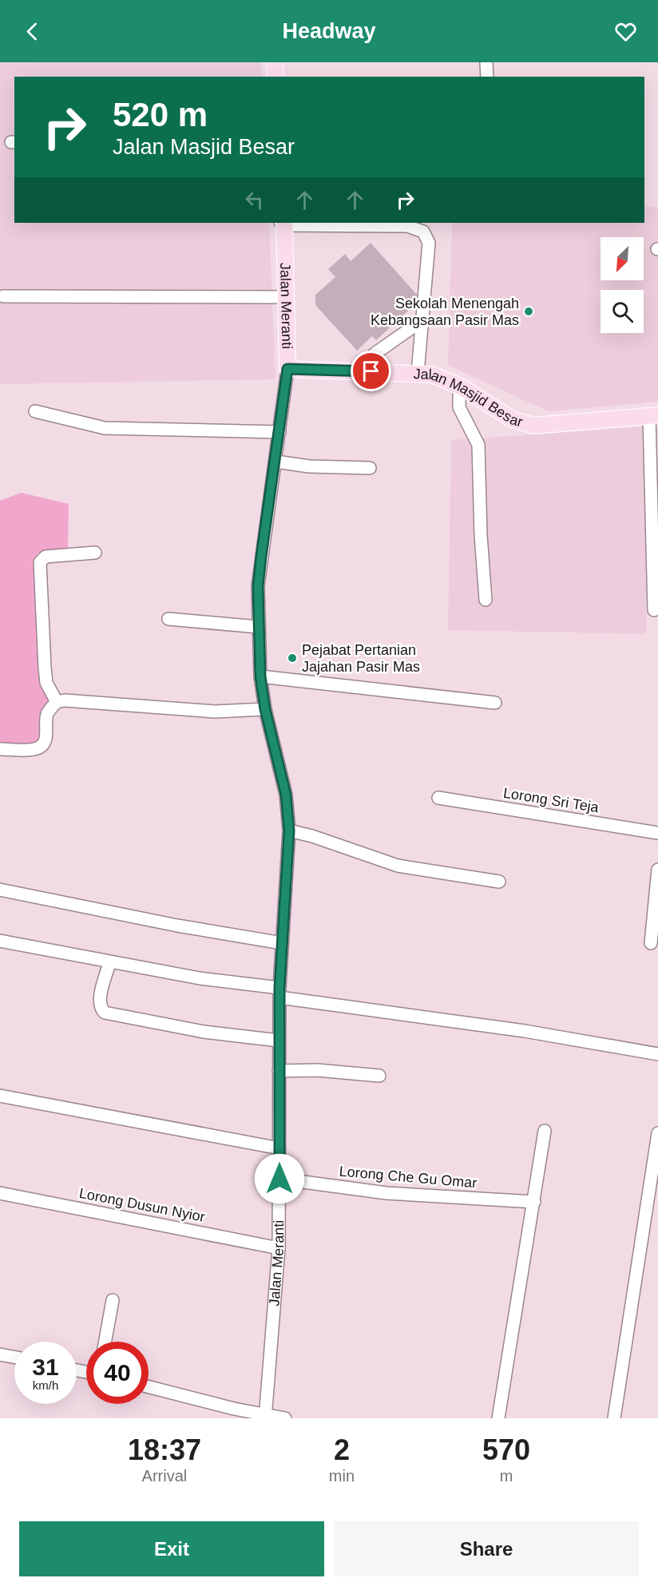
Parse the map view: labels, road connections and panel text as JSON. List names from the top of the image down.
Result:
{
  "streets": {
    "main road": ["Jalan Meranti", "Jalan Masjid Besar"],
    "street": ["Lorong Sri Teja", "Lorong Che Gu Omar", "Lorong Dusun Nyior"]
  },
  "crossings": [
    ["Jalan Meranti", "Jalan Masjid Besar"],
    ["Jalan Meranti", "Lorong Che Gu Omar"],
    ["Jalan Meranti", "Lorong Dusun Nyior"]
  ],
  "places": ["Sekolah Menengah Kebangsaan Pasir Mas", "Pejabat Pertanian Jajahan Pasir Mas"],
  "north": "bottom left",
  "page": {
    "header": "Headway",
    "turn": ["520 m", "Jalan Masjid Besar"],
    "speed": "31 km/h",
    "limit": "40",
    "eta": [
      "18:37",
      "Arrival",
      "2",
      "min",
      "570",
      "m"
    ],
    "buttons": ["Exit", "Share"]
  }
}
